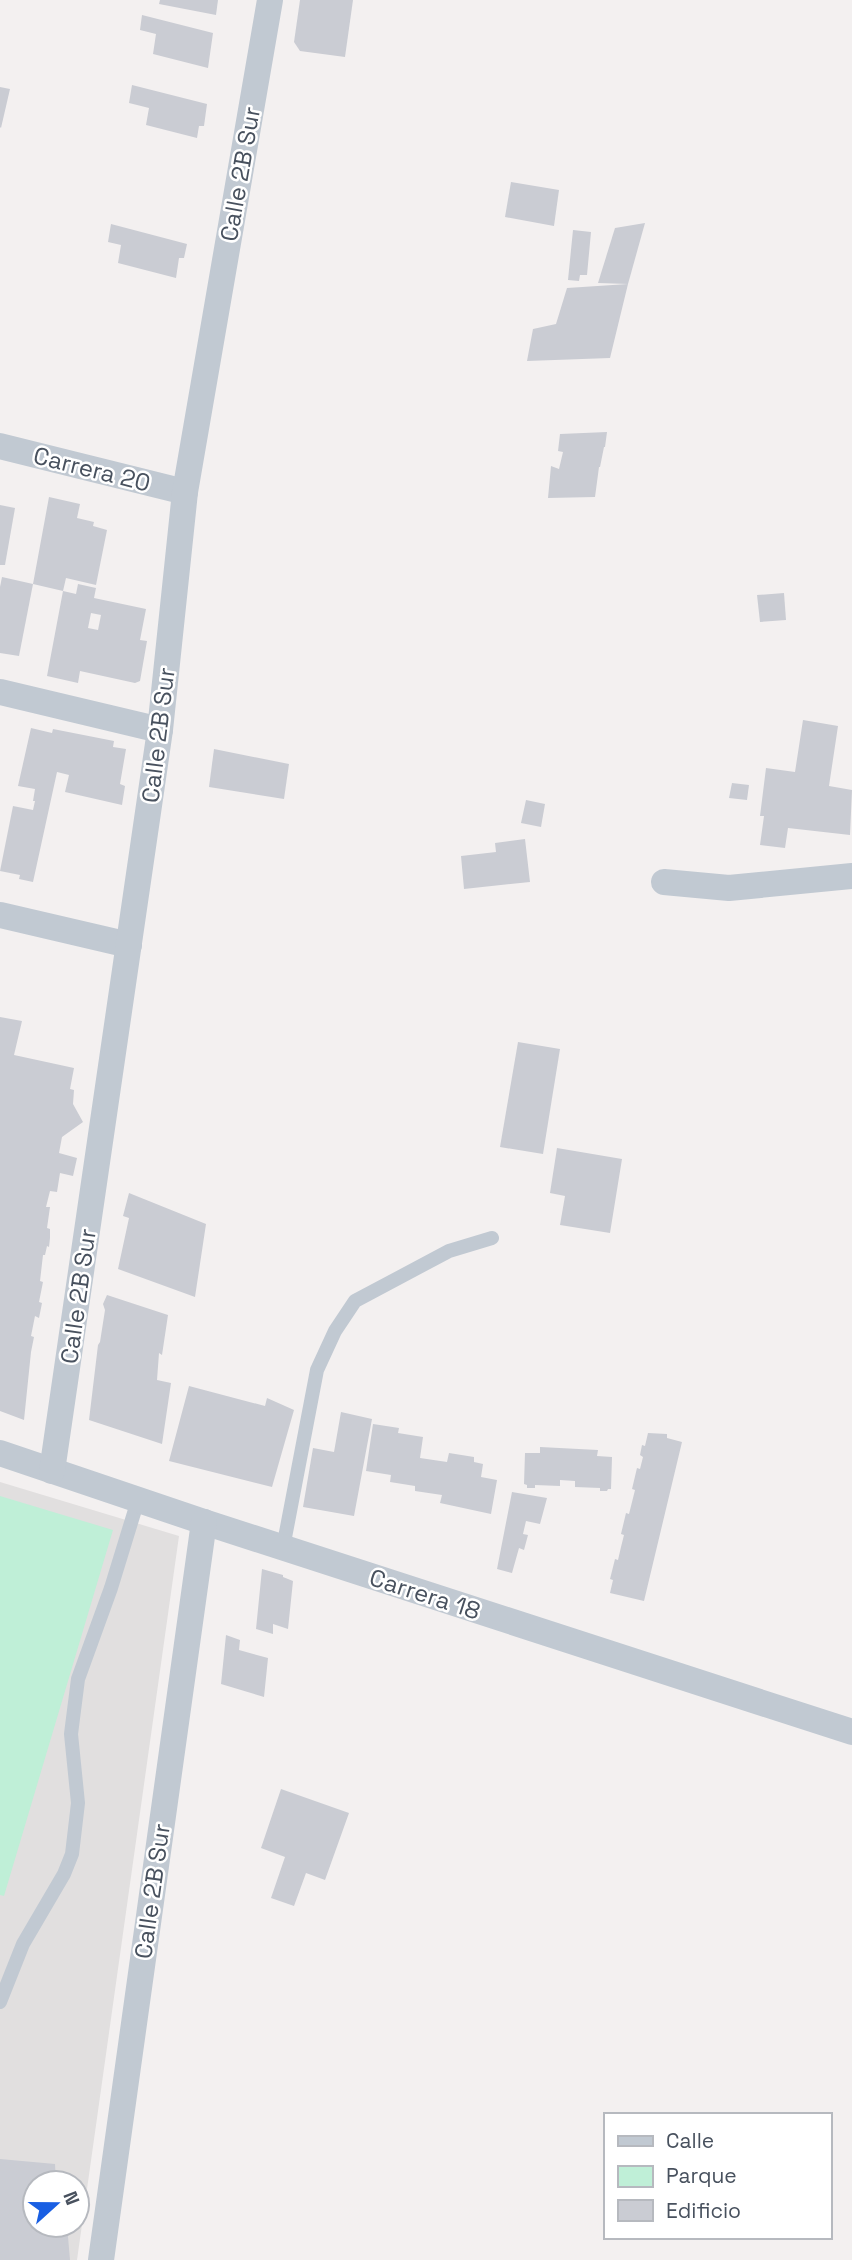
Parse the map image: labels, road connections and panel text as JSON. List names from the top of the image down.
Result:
{
  "streets": {
    "street": ["Calle 2B Sur", "Carrera 20", "Carrera 18"]
  },
  "crossings": [
    ["Calle 2B Sur", "Carrera 20"],
    ["Calle 2B Sur", "Carrera 18"]
  ],
  "legend": ["Calle", "Parque", "Edificio"],
  "north": "right"
}
